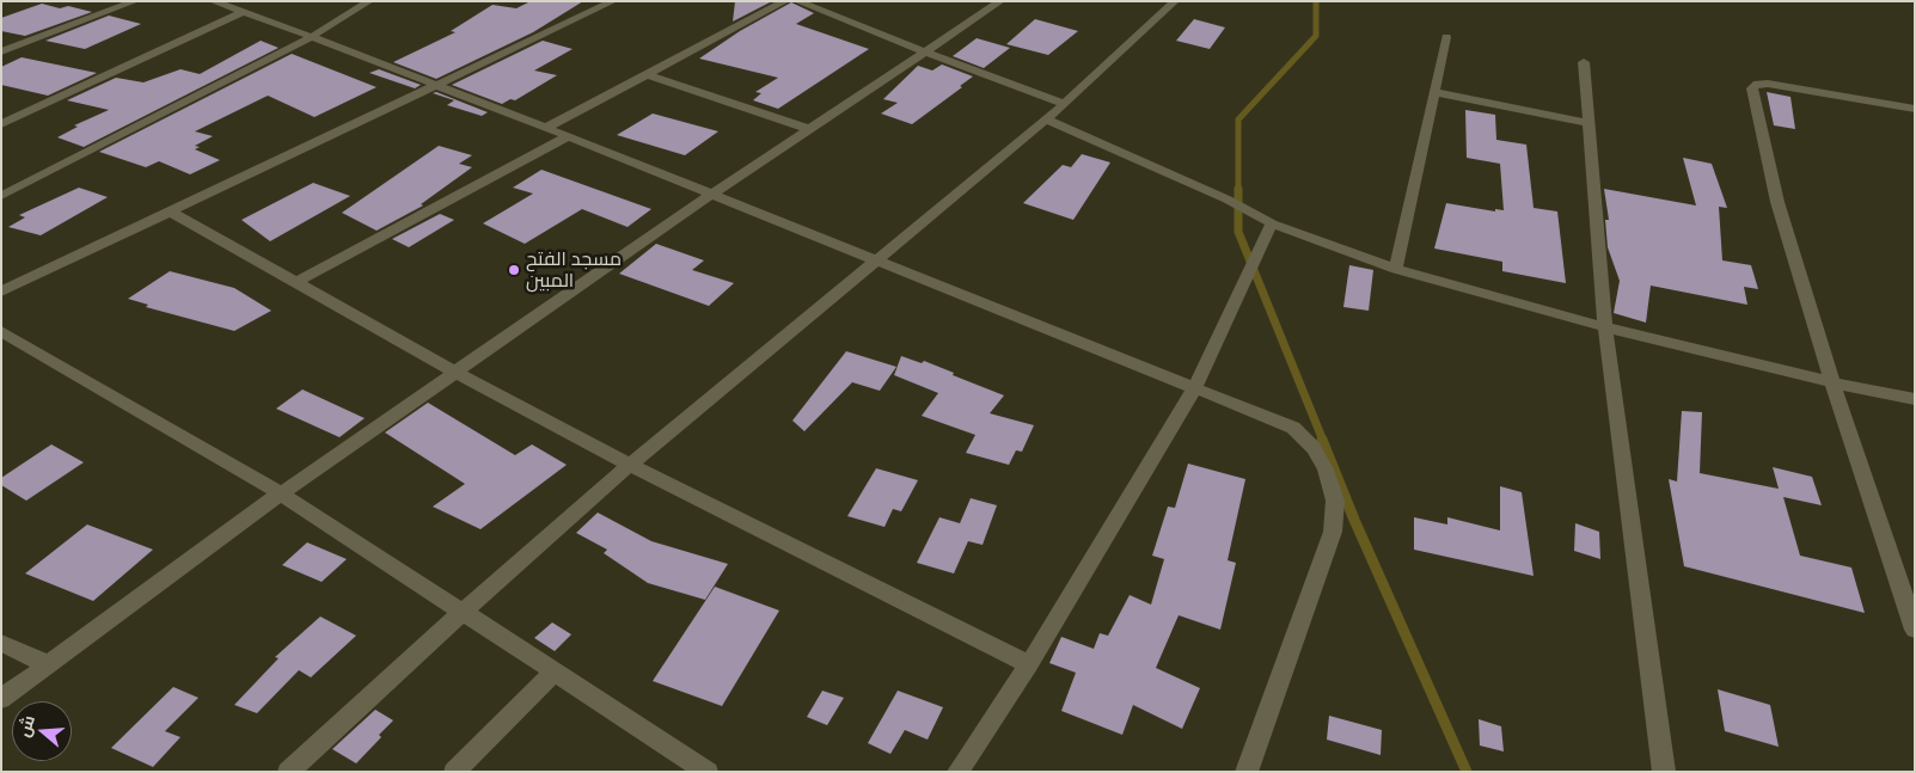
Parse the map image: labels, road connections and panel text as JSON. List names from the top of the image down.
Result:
{
  "places": ["مسجد الفتح المبين"],
  "north": "left"
}
